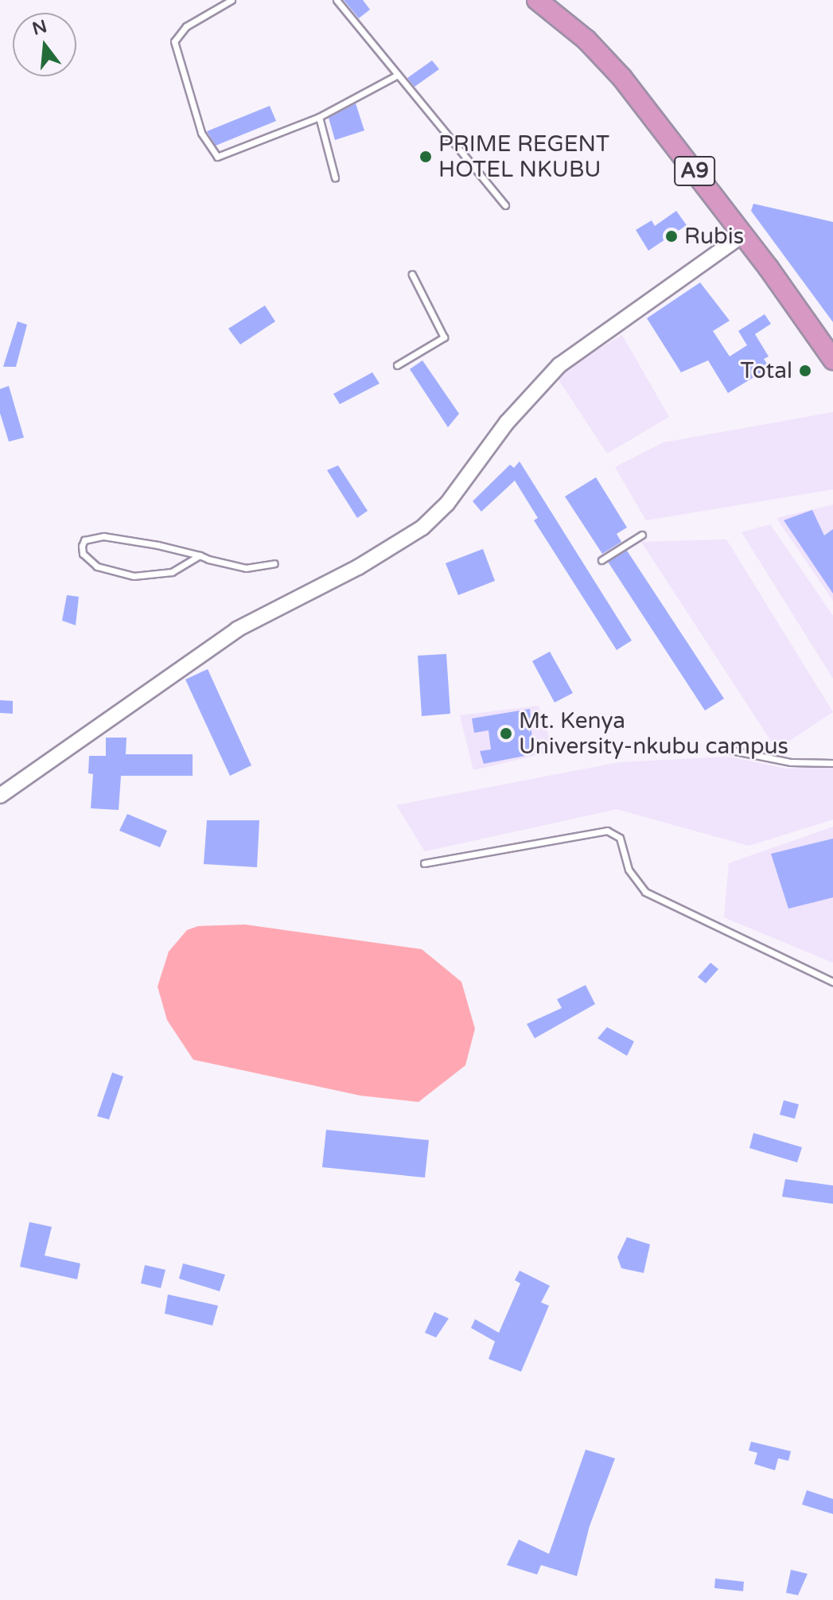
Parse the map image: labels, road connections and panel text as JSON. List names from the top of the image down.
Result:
{
  "streets": {
    "highway": ["A9"]
  },
  "places": [
    "PRIME REGENT HOTEL NKUBU",
    "Rubis",
    "Total",
    "Mt. Kenya University-nkubu campus"
  ],
  "north": "top"
}
